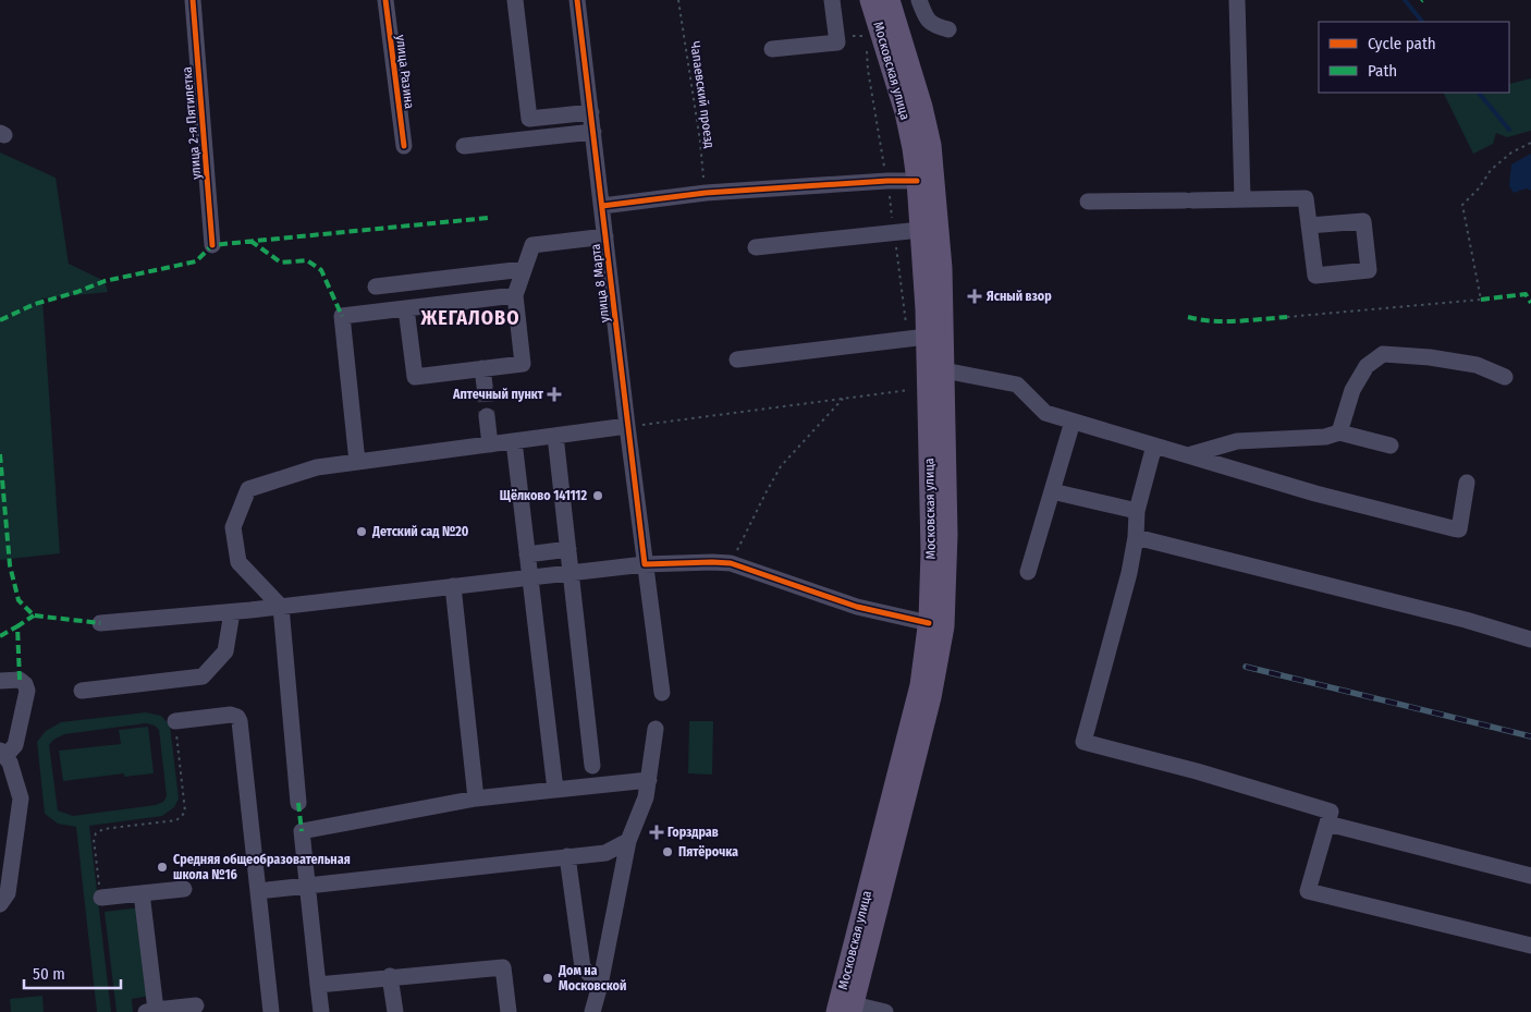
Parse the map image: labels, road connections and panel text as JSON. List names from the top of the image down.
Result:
{
  "streets": {
    "main road": ["Московская улица"],
    "street": ["улица Разина", "улица 2-я Пятилетка", "улица 8 Марта"],
    "path": ["Чапаевский проезд"]
  },
  "districts": ["ЖЕГАЛОВО"],
  "places": {
    "health": ["Ясный взор", "Аптечный пункт", "Горздрав"],
    "other": [
      "Щёлково 141112",
      "Детский сад №20",
      "Пятёрочка",
      "Средняя общеобразовательная школа №16",
      "Дом на Московской"
    ]
  },
  "legend": ["Cycle path", "Path"],
  "scale_bar": "50 m"
}
